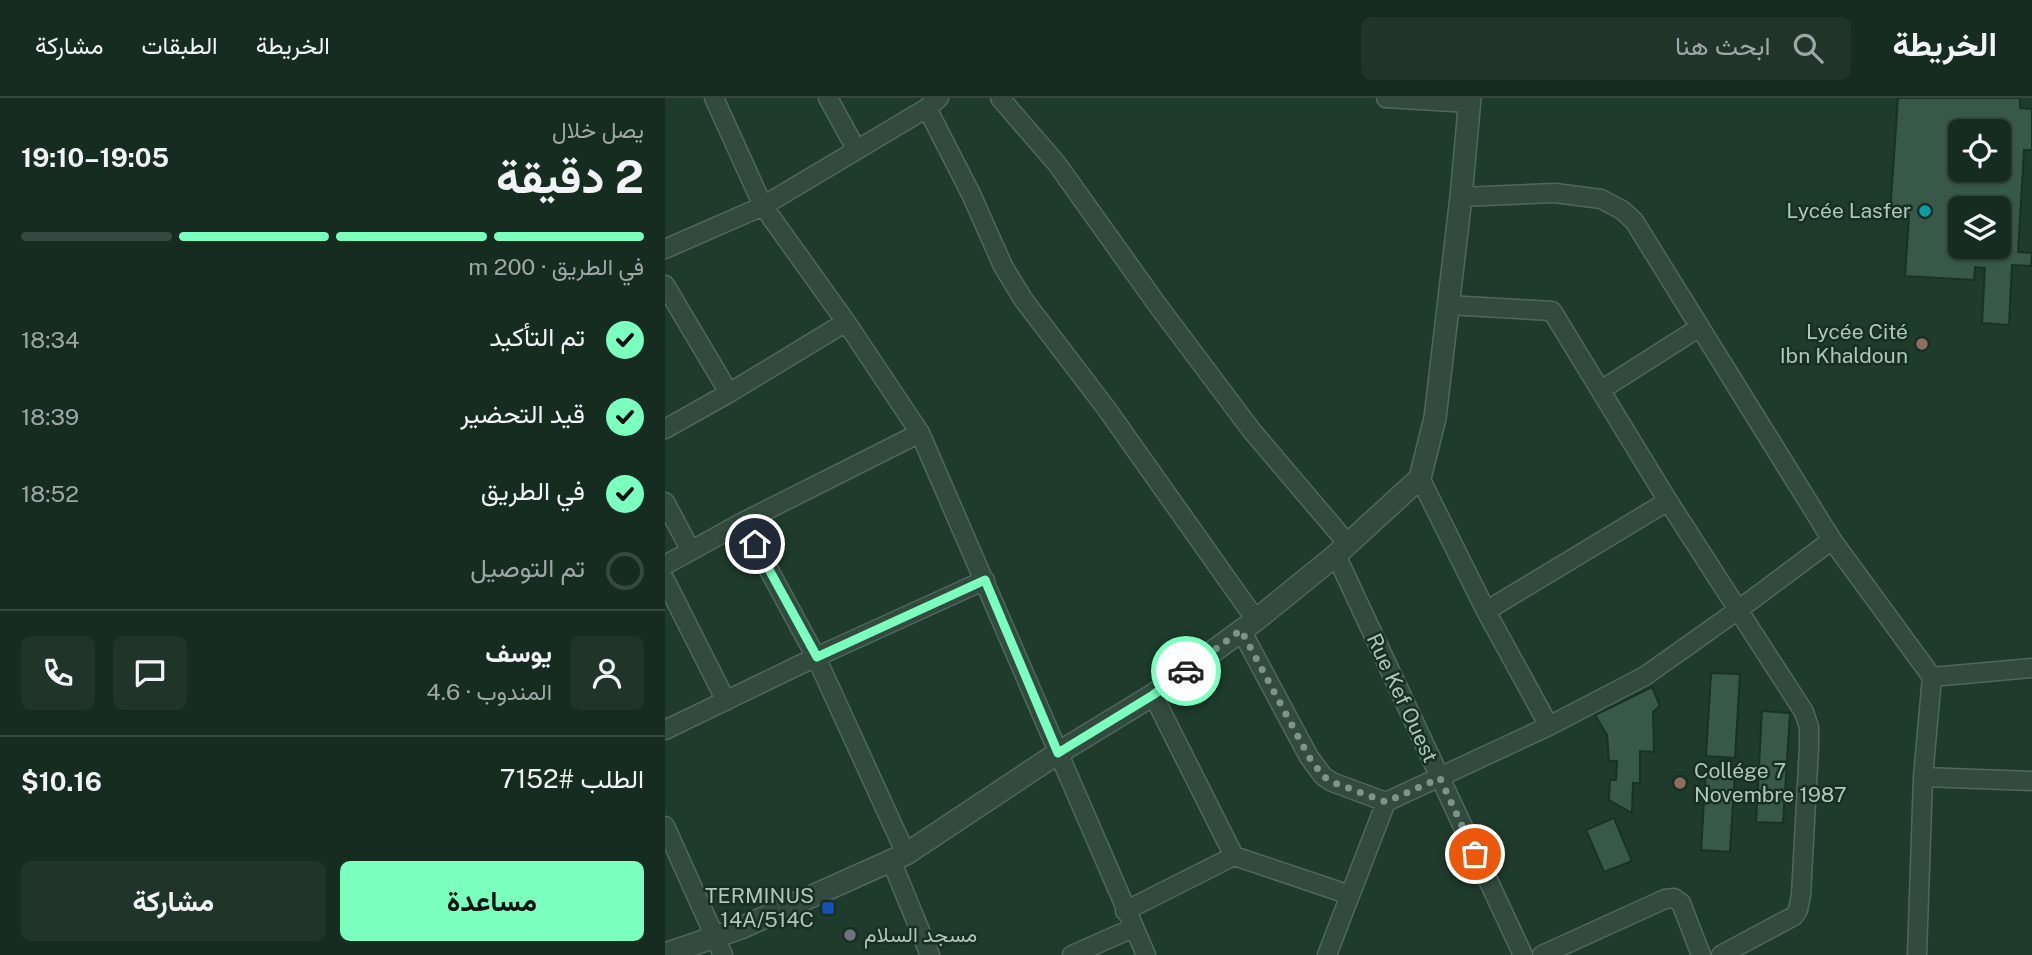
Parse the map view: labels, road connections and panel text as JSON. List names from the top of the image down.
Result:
{
  "streets": {
    "street": ["Rue Kef Ouest"]
  },
  "places": {
    "other": [
      "Lycée Lasfer",
      "Lycée Cité Ibn Khaldoun",
      "Collége 7 Novembre 1987",
      "مسجد السلام"
    ],
    "transit": ["TERMINUS 14A/514C"]
  },
  "page": {
    "header": "الخريطة",
    "search": "ابحث هنا",
    "nav": ["الخريطة", "الطبقات", "مشاركة"],
    "heading": ["2 دقيقة", "يصل خلال", "19:05–19:10"],
    "panel": [
      "يوسف",
      "المندوب · 4.6",
      "الطلب #7152",
      "$10.16"
    ],
    "bar": "في الطريق · 200 m",
    "list": [
      ["تم التأكيد", "18:34"],
      ["قيد التحضير", "18:39"],
      ["في الطريق", "18:52"],
      "تم التوصيل"
    ],
    "buttons": ["مساعدة", "مشاركة"]
  }
}
